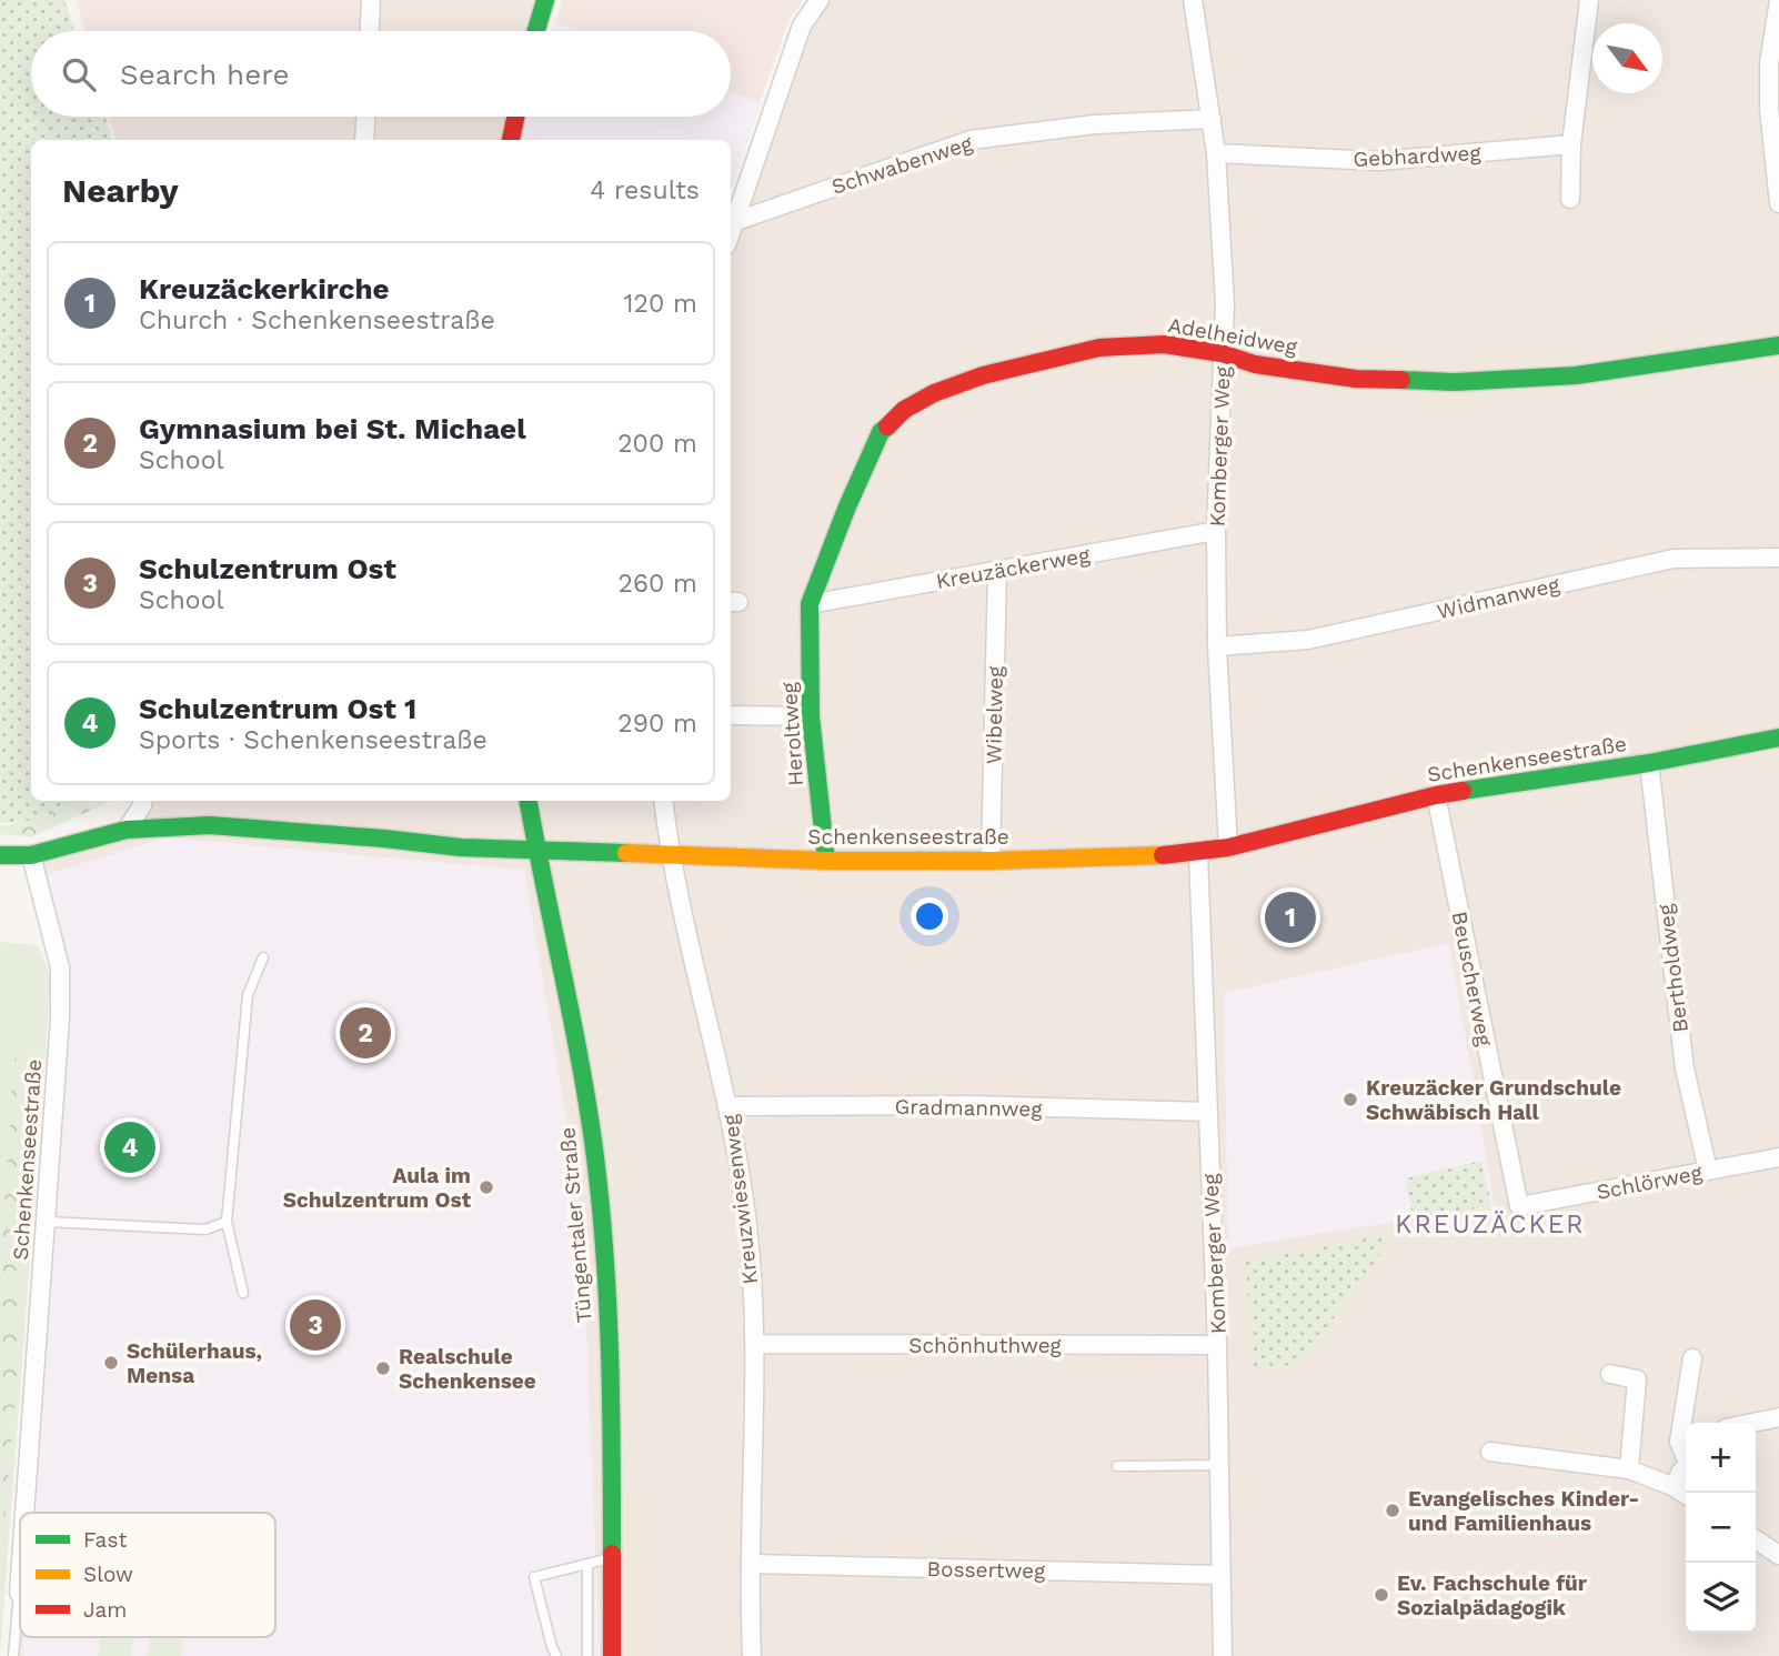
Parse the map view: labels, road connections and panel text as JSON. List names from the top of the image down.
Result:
{
  "streets": {
    "street": [
      "Gebhardweg",
      "Schwabenweg",
      "Adelheidweg",
      "Komberger Weg",
      "Kreuzäckerweg",
      "Widmanweg",
      "Wibelweg",
      "Heroltweg",
      "Schenkenseestraße",
      "Bertholdweg",
      "Beuscherweg",
      "Gradmannweg",
      "Schlörweg",
      "Kreuzwiesenweg",
      "Tüngentaler Straße",
      "Schönhuthweg",
      "Bossertweg"
    ]
  },
  "crossings": [
    ["Gebhardweg", "Komberger Weg"],
    ["Schwabenweg", "Komberger Weg"],
    ["Adelheidweg", "Komberger Weg"],
    ["Adelheidweg", "Kreuzäckerweg"],
    ["Adelheidweg", "Heroltweg"],
    ["Komberger Weg", "Kreuzäckerweg"],
    ["Komberger Weg", "Widmanweg"],
    ["Komberger Weg", "Schenkenseestraße"],
    ["Komberger Weg", "Gradmannweg"],
    ["Komberger Weg", "Schönhuthweg"],
    ["Komberger Weg", "Bossertweg"],
    ["Kreuzäckerweg", "Wibelweg"],
    ["Kreuzäckerweg", "Heroltweg"],
    ["Wibelweg", "Schenkenseestraße"],
    ["Heroltweg", "Schenkenseestraße"],
    ["Schenkenseestraße", "Bertholdweg"],
    ["Schenkenseestraße", "Beuscherweg"],
    ["Schenkenseestraße", "Kreuzwiesenweg"],
    ["Schenkenseestraße", "Tüngentaler Straße"],
    ["Bertholdweg", "Schlörweg"],
    ["Beuscherweg", "Schlörweg"],
    ["Gradmannweg", "Kreuzwiesenweg"],
    ["Kreuzwiesenweg", "Schönhuthweg"],
    ["Kreuzwiesenweg", "Bossertweg"]
  ],
  "districts": ["KREUZÄCKER"],
  "places": [
    "Kreuzäcker Grundschule Schwäbisch Hall",
    "Aula im Schulzentrum Ost",
    "Schülerhaus, Mensa",
    "Realschule Schenkensee",
    "Evangelisches Kinder- und Familienhaus",
    "Ev. Fachschule für Sozialpädagogik"
  ],
  "legend": ["Fast", "Slow", "Jam"],
  "north": "bottom right",
  "page": {
    "search": "Search here",
    "heading": ["Nearby", "4 results"],
    "list": [
      {
        "mark": "1",
        "name": "Kreuzäckerkirche",
        "note": "Church · Schenkenseestraße",
        "value": "120 m"
      },
      {
        "mark": "2",
        "name": "Gymnasium bei St. Michael",
        "note": "School",
        "value": "200 m"
      },
      {
        "mark": "3",
        "name": "Schulzentrum Ost",
        "note": "School",
        "value": "260 m"
      },
      {
        "mark": "4",
        "name": "Schulzentrum Ost 1",
        "note": "Sports · Schenkenseestraße",
        "value": "290 m"
      }
    ],
    "pins": [
      "1",
      "2",
      "4",
      "3"
    ],
    "map_buttons": ["+", "−"]
  }
}
